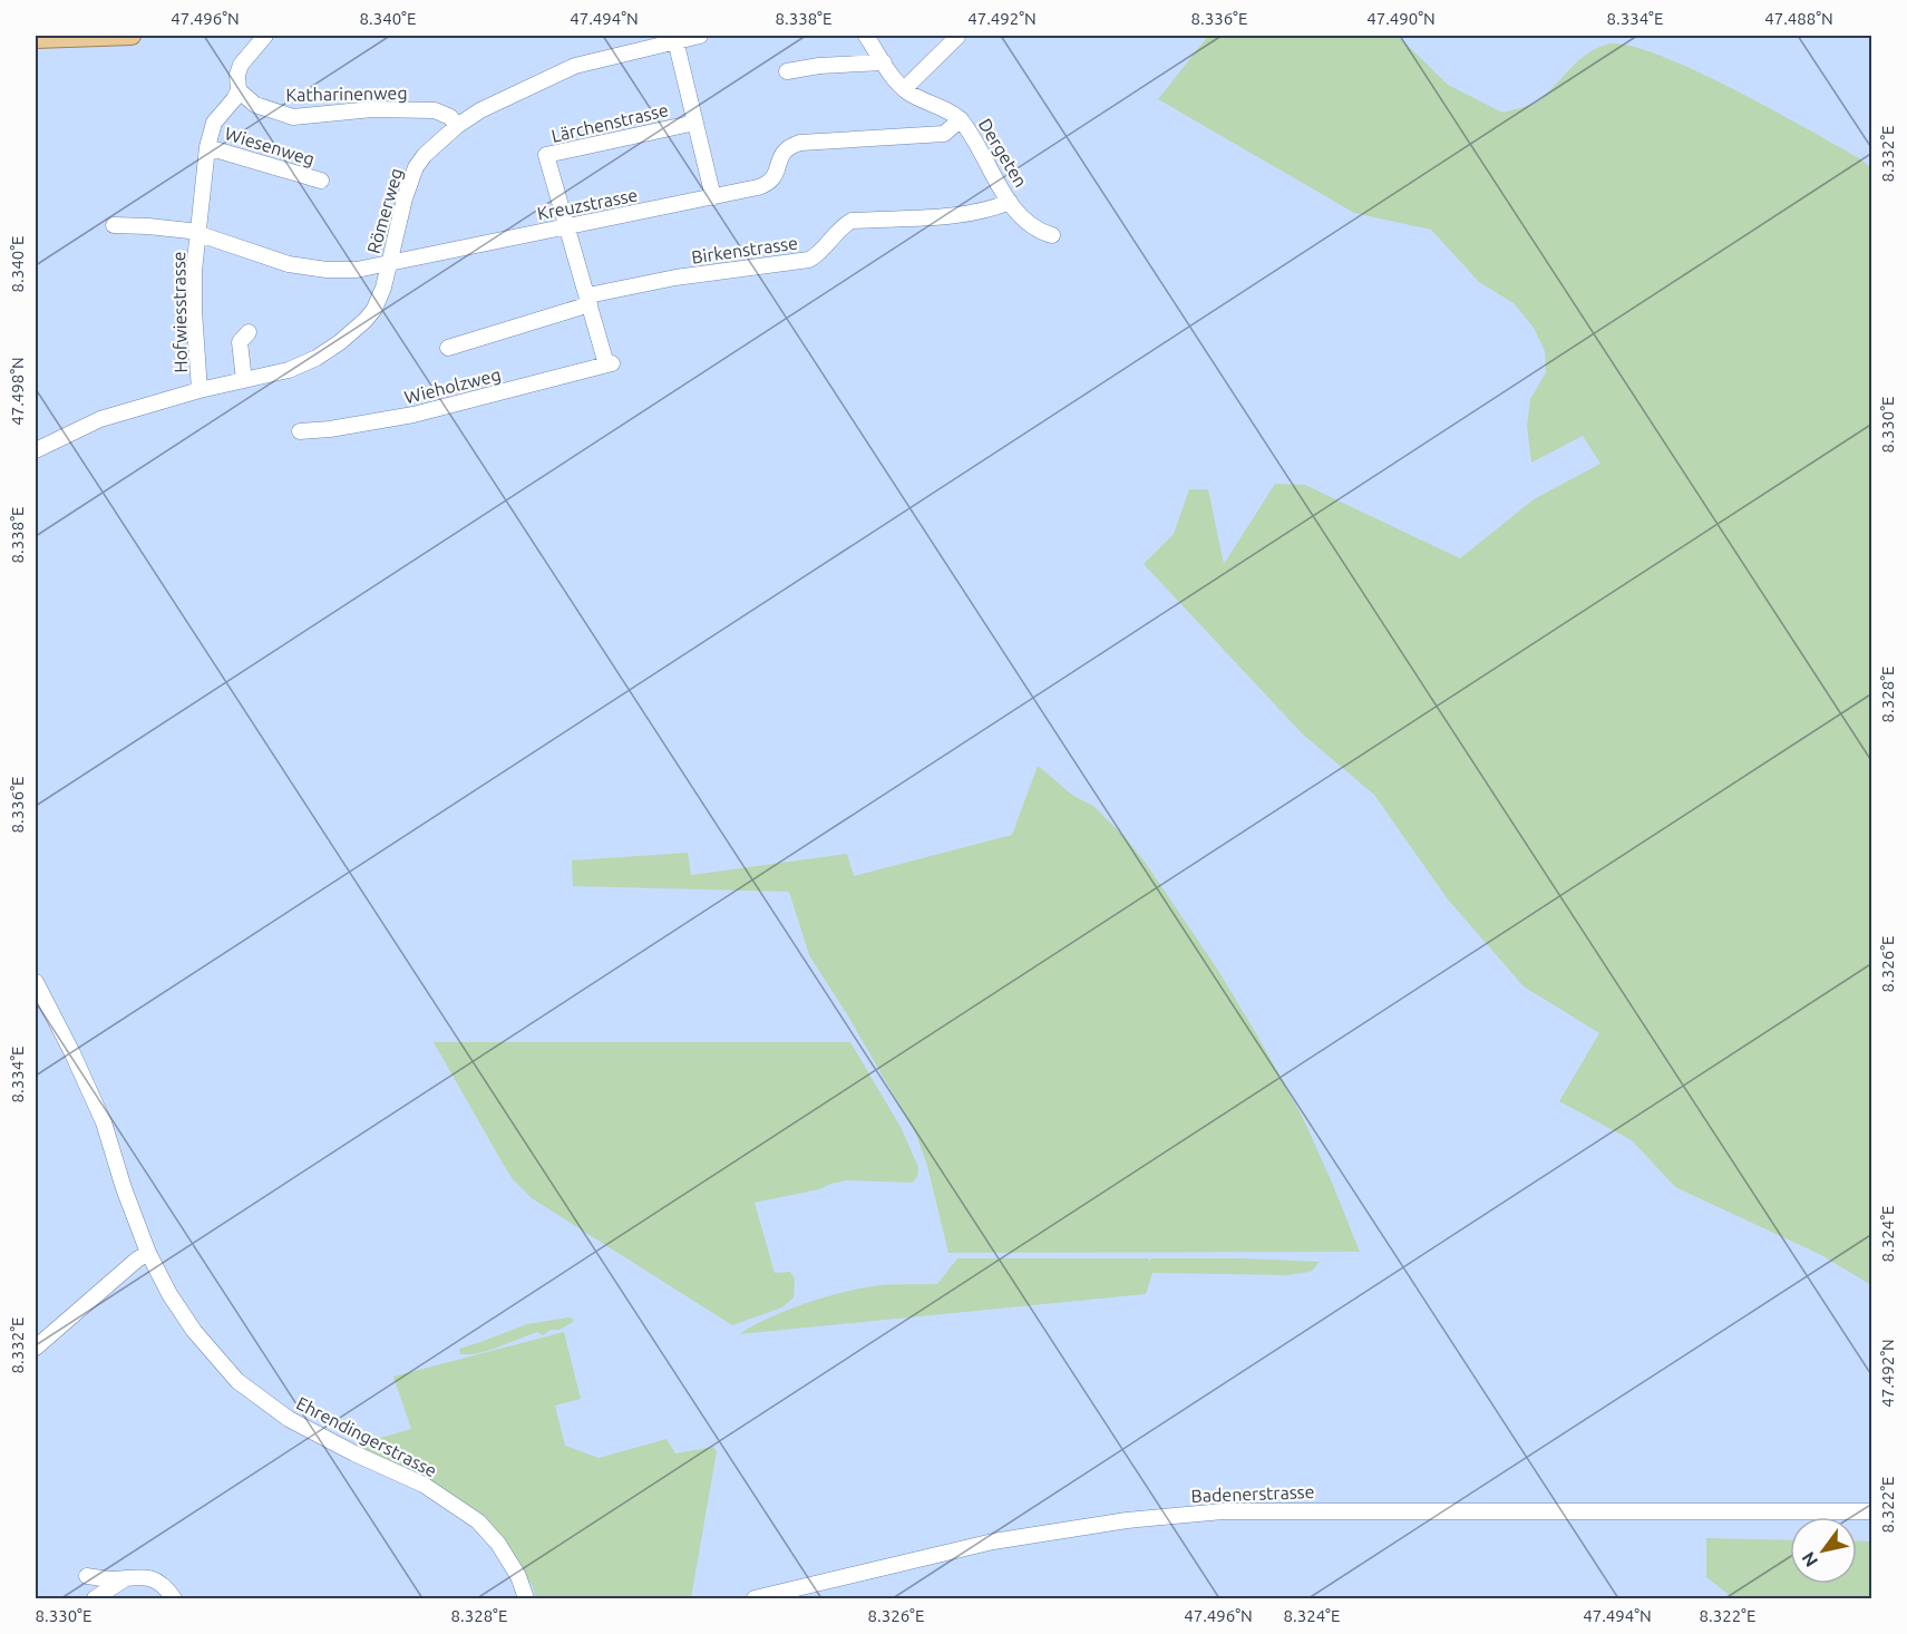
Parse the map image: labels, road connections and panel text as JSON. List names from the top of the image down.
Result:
{
  "streets": {
    "street": [
      "Katharinenweg",
      "Lärchenstrasse",
      "Wiesenweg",
      "Dergeten",
      "Kreuzstrasse",
      "Römerweg",
      "Birkenstrasse",
      "Hofwiesstrasse",
      "Wieholzweg",
      "Ehrendingerstrasse",
      "Badenerstrasse"
    ]
  },
  "crossings": [
    ["Katharinenweg", "Römerweg"],
    ["Katharinenweg", "Hofwiesstrasse"],
    ["Lärchenstrasse", "Kreuzstrasse"],
    ["Lärchenstrasse", "Birkenstrasse"],
    ["Lärchenstrasse", "Wieholzweg"],
    ["Wiesenweg", "Hofwiesstrasse"],
    ["Dergeten", "Kreuzstrasse"],
    ["Dergeten", "Birkenstrasse"],
    ["Kreuzstrasse", "Römerweg"],
    ["Kreuzstrasse", "Hofwiesstrasse"],
    ["Römerweg", "Hofwiesstrasse"]
  ],
  "north": "bottom left",
  "coordinates": [
    "47.496°N",
    "8.340°E",
    "47.494°N",
    "8.338°E",
    "47.492°N",
    "8.336°E",
    "47.490°N",
    "8.334°E",
    "47.488°N",
    "8.332°E",
    "47.498°N",
    "8.330°E",
    "8.328°E",
    "8.326°E",
    "8.324°E",
    "8.322°E"
  ]
}
